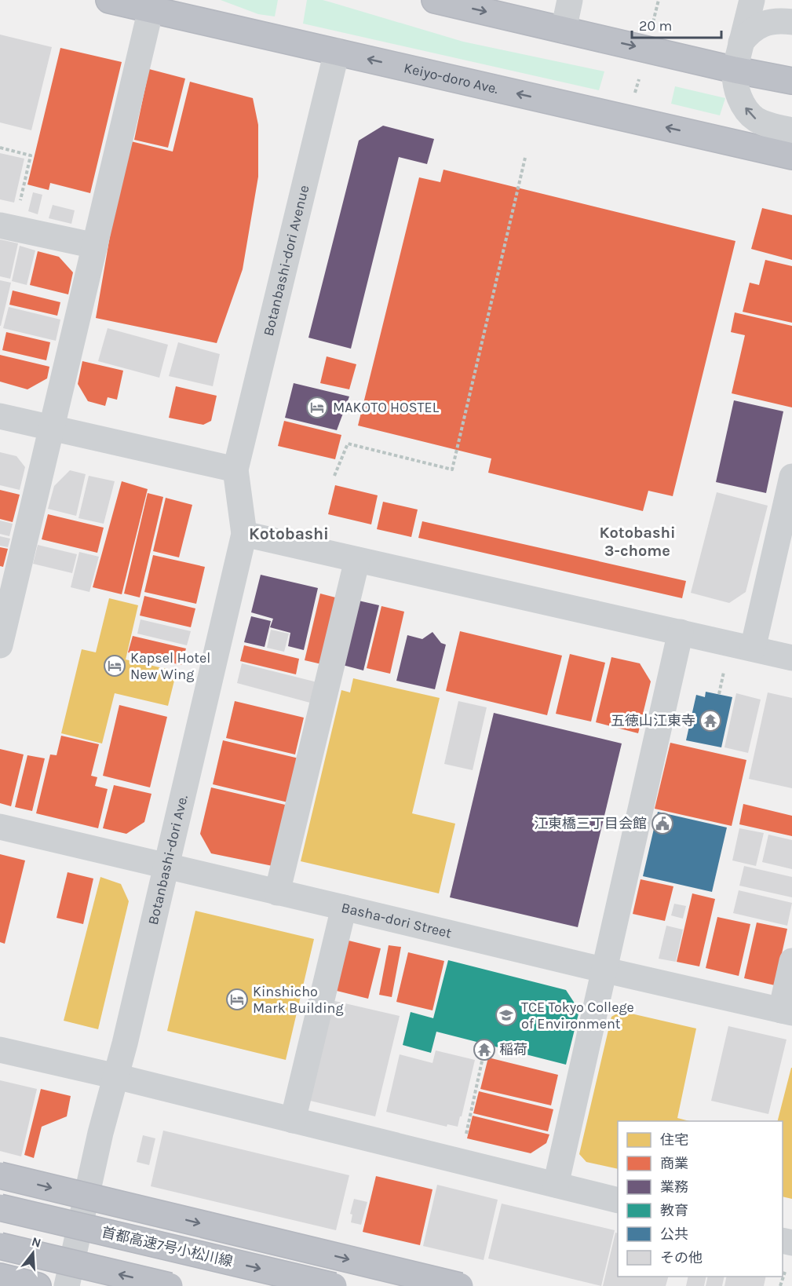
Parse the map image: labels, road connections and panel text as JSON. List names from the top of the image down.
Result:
{
  "streets": {
    "highway": ["Keiyo-doro Ave.", "首都高速7号小松川線"],
    "street": ["Botanbashi-dori Avenue", "Botanbashi-dori Ave.", "Basha-dori Street"]
  },
  "crossings": [
    ["Keiyo-doro Ave.", "Botanbashi-dori Avenue"],
    ["Botanbashi-dori Avenue", "Botanbashi-dori Ave."],
    ["Botanbashi-dori Ave.", "Basha-dori Street"]
  ],
  "districts": ["Kotobashi 3-chome", "Kotobashi"],
  "places": {
    "hotel": ["MAKOTO HOSTEL", "Kapsel Hotel New Wing", "Kinshicho Mark Building"],
    "temple": ["五徳山江東寺", "稲荷"],
    "public building": ["江東橋三丁目会館"],
    "school or university": ["TCE Tokyo College of Environment"]
  },
  "legend": [
    "住宅",
    "商業",
    "業務",
    "教育",
    "公共",
    "その他"
  ],
  "scale_bar": "20 m",
  "north": "top"
}
